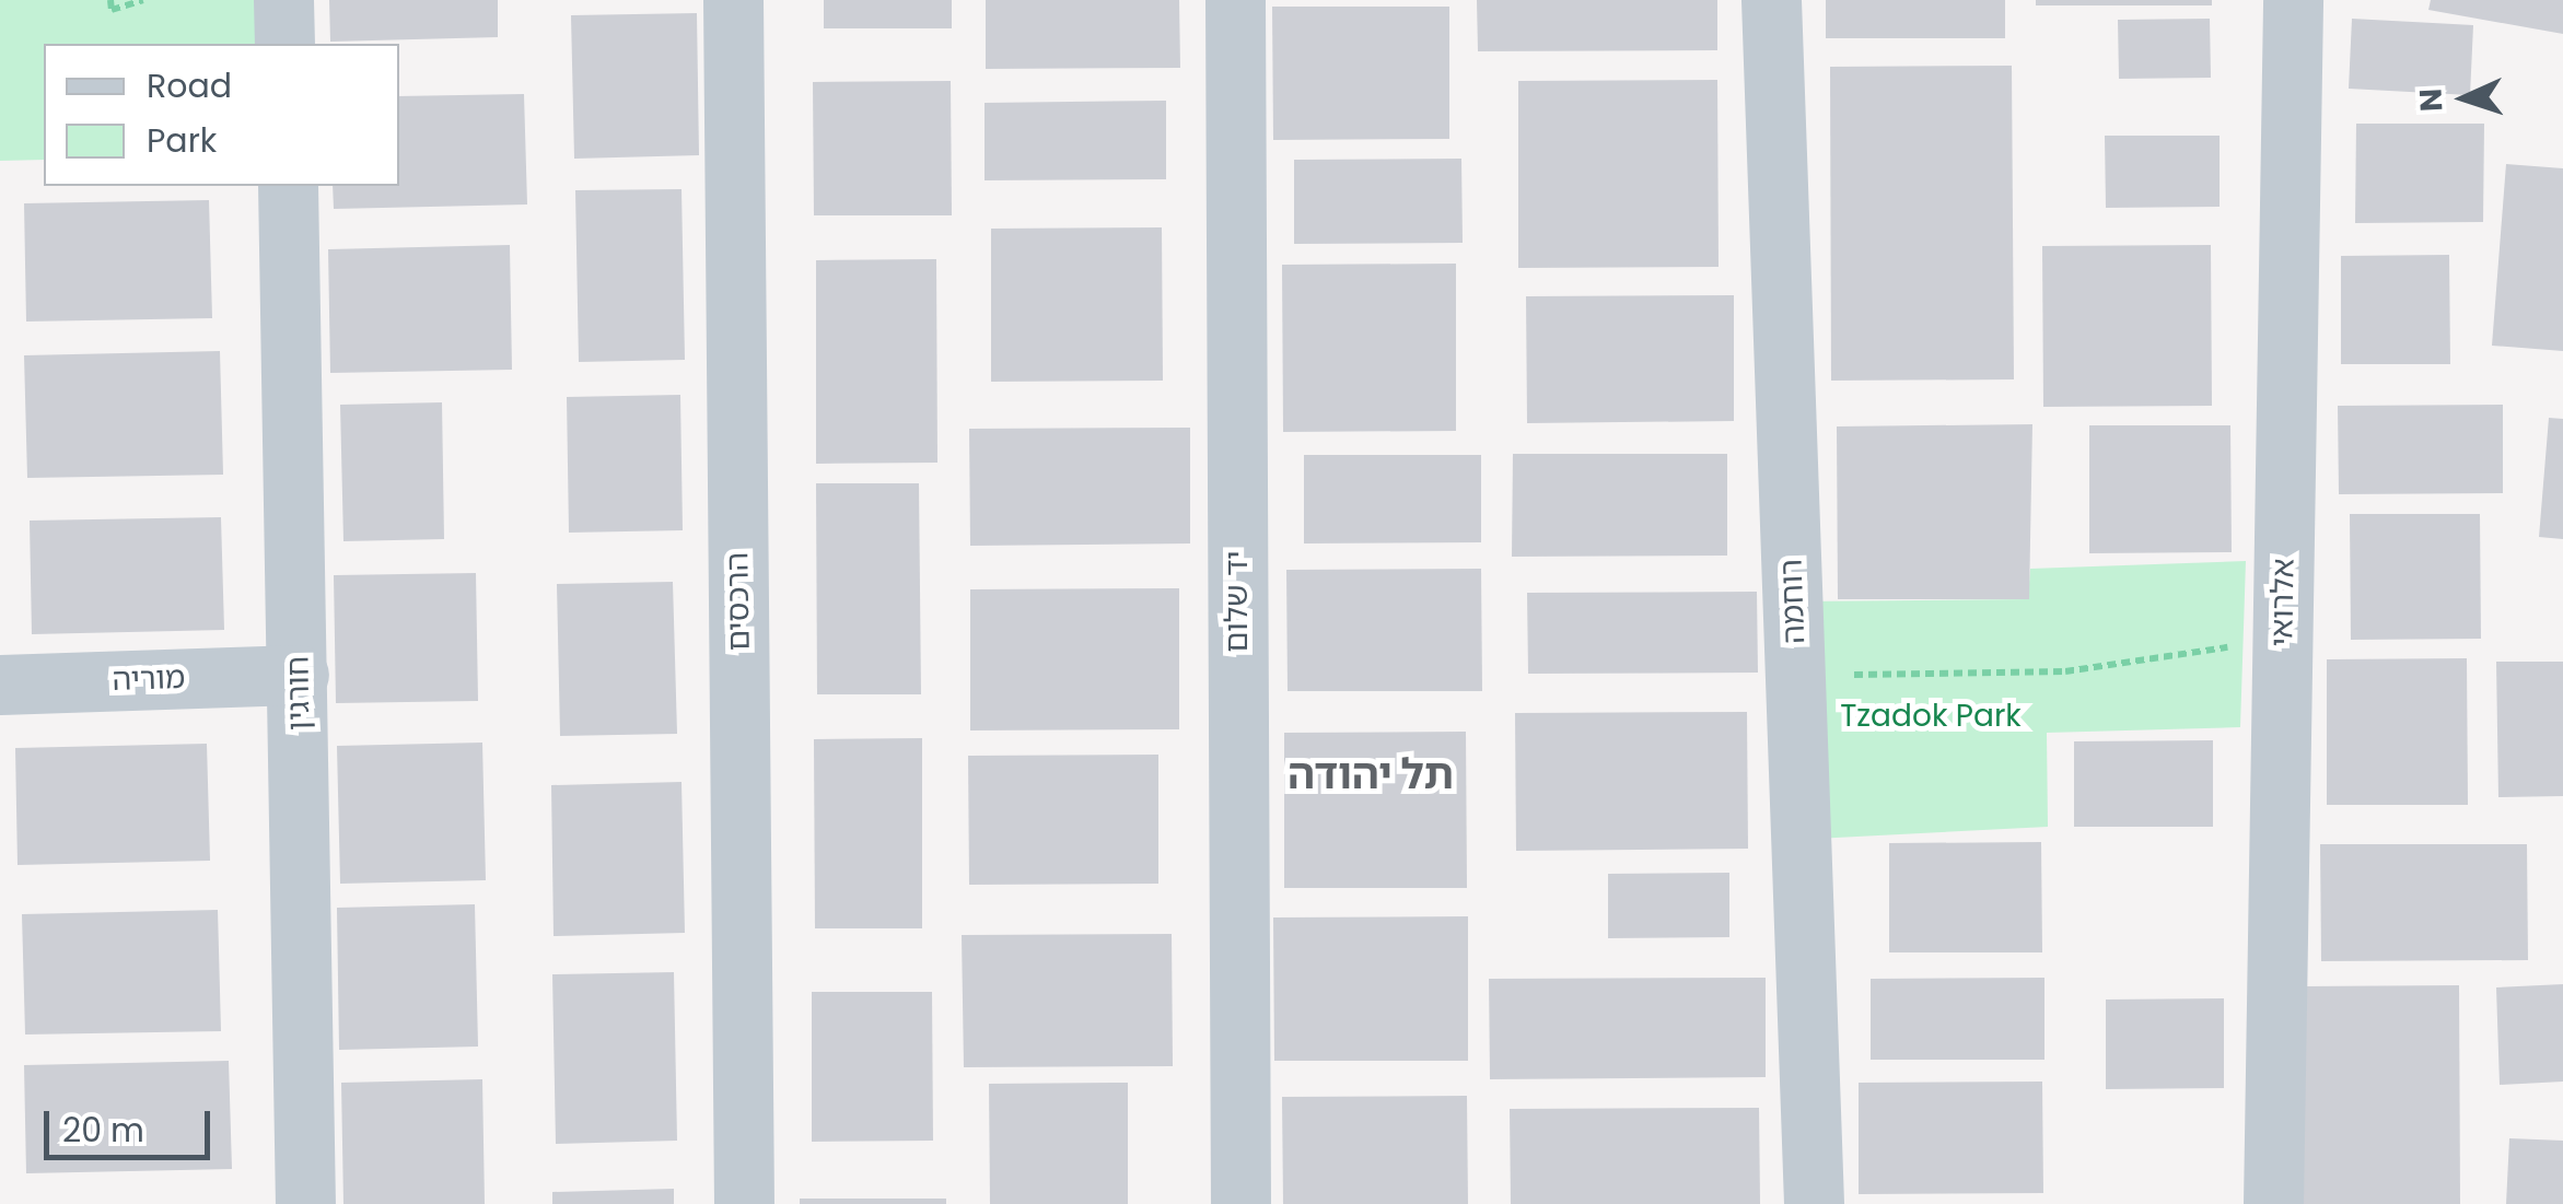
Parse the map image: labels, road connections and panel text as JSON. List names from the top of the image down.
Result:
{
  "streets": {
    "street": [
      "הרכסים",
      "יד שלום",
      "רוחמה",
      "אלרואי",
      "מוריה",
      "חורגין"
    ]
  },
  "crossings": [
    ["מוריה", "חורגין"]
  ],
  "districts": ["תל יהודה"],
  "parks": ["Tzadok Park"],
  "legend": ["Road", "Park"],
  "scale_bar": "20 m",
  "north": "left"
}
